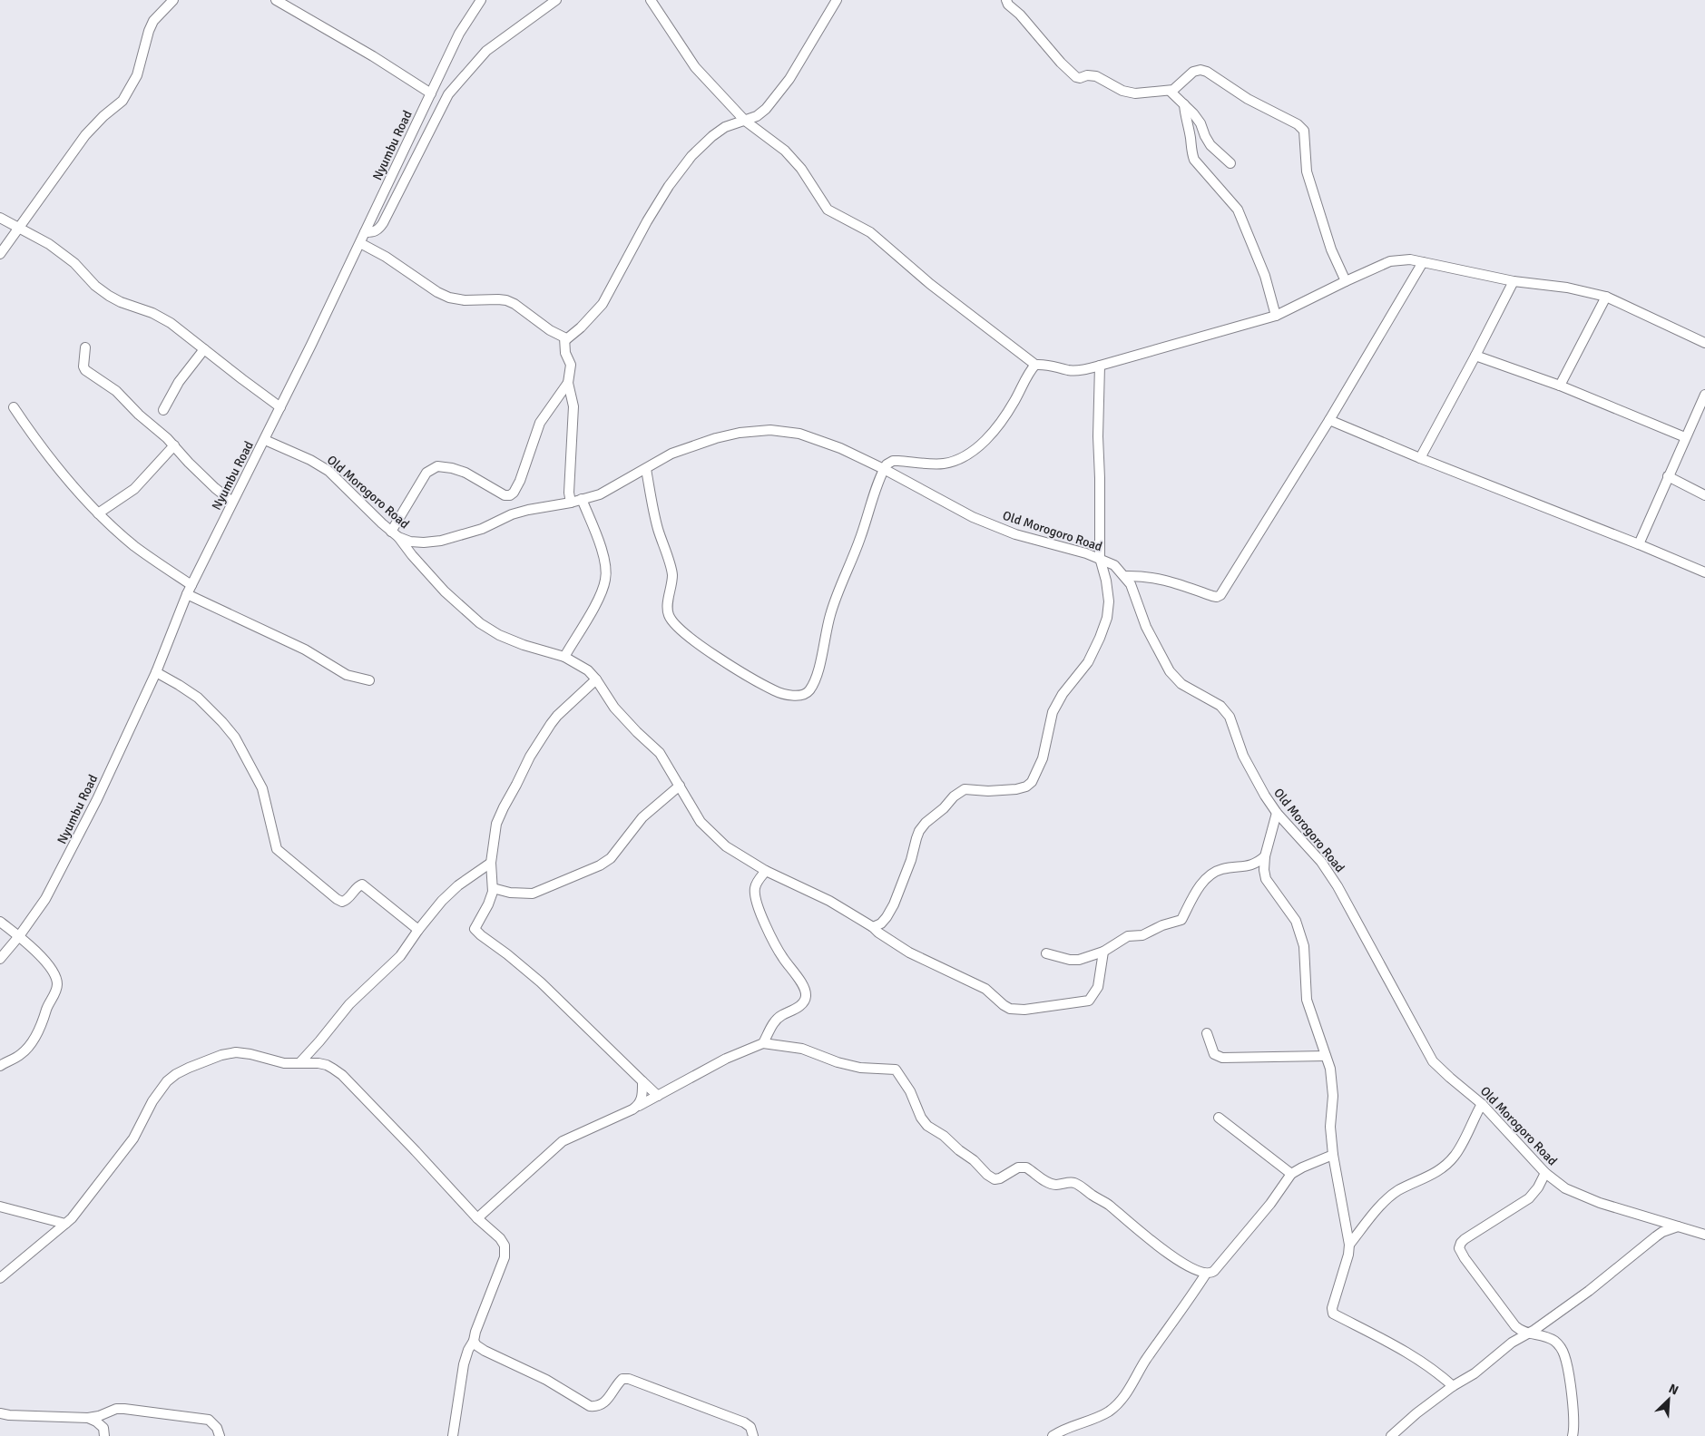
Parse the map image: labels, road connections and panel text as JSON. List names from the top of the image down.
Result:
{
  "streets": {
    "street": ["Nyumbu Road", "Old Morogoro Road"]
  },
  "crossings": [
    ["Nyumbu Road", "Old Morogoro Road"]
  ],
  "north": "top right"
}
